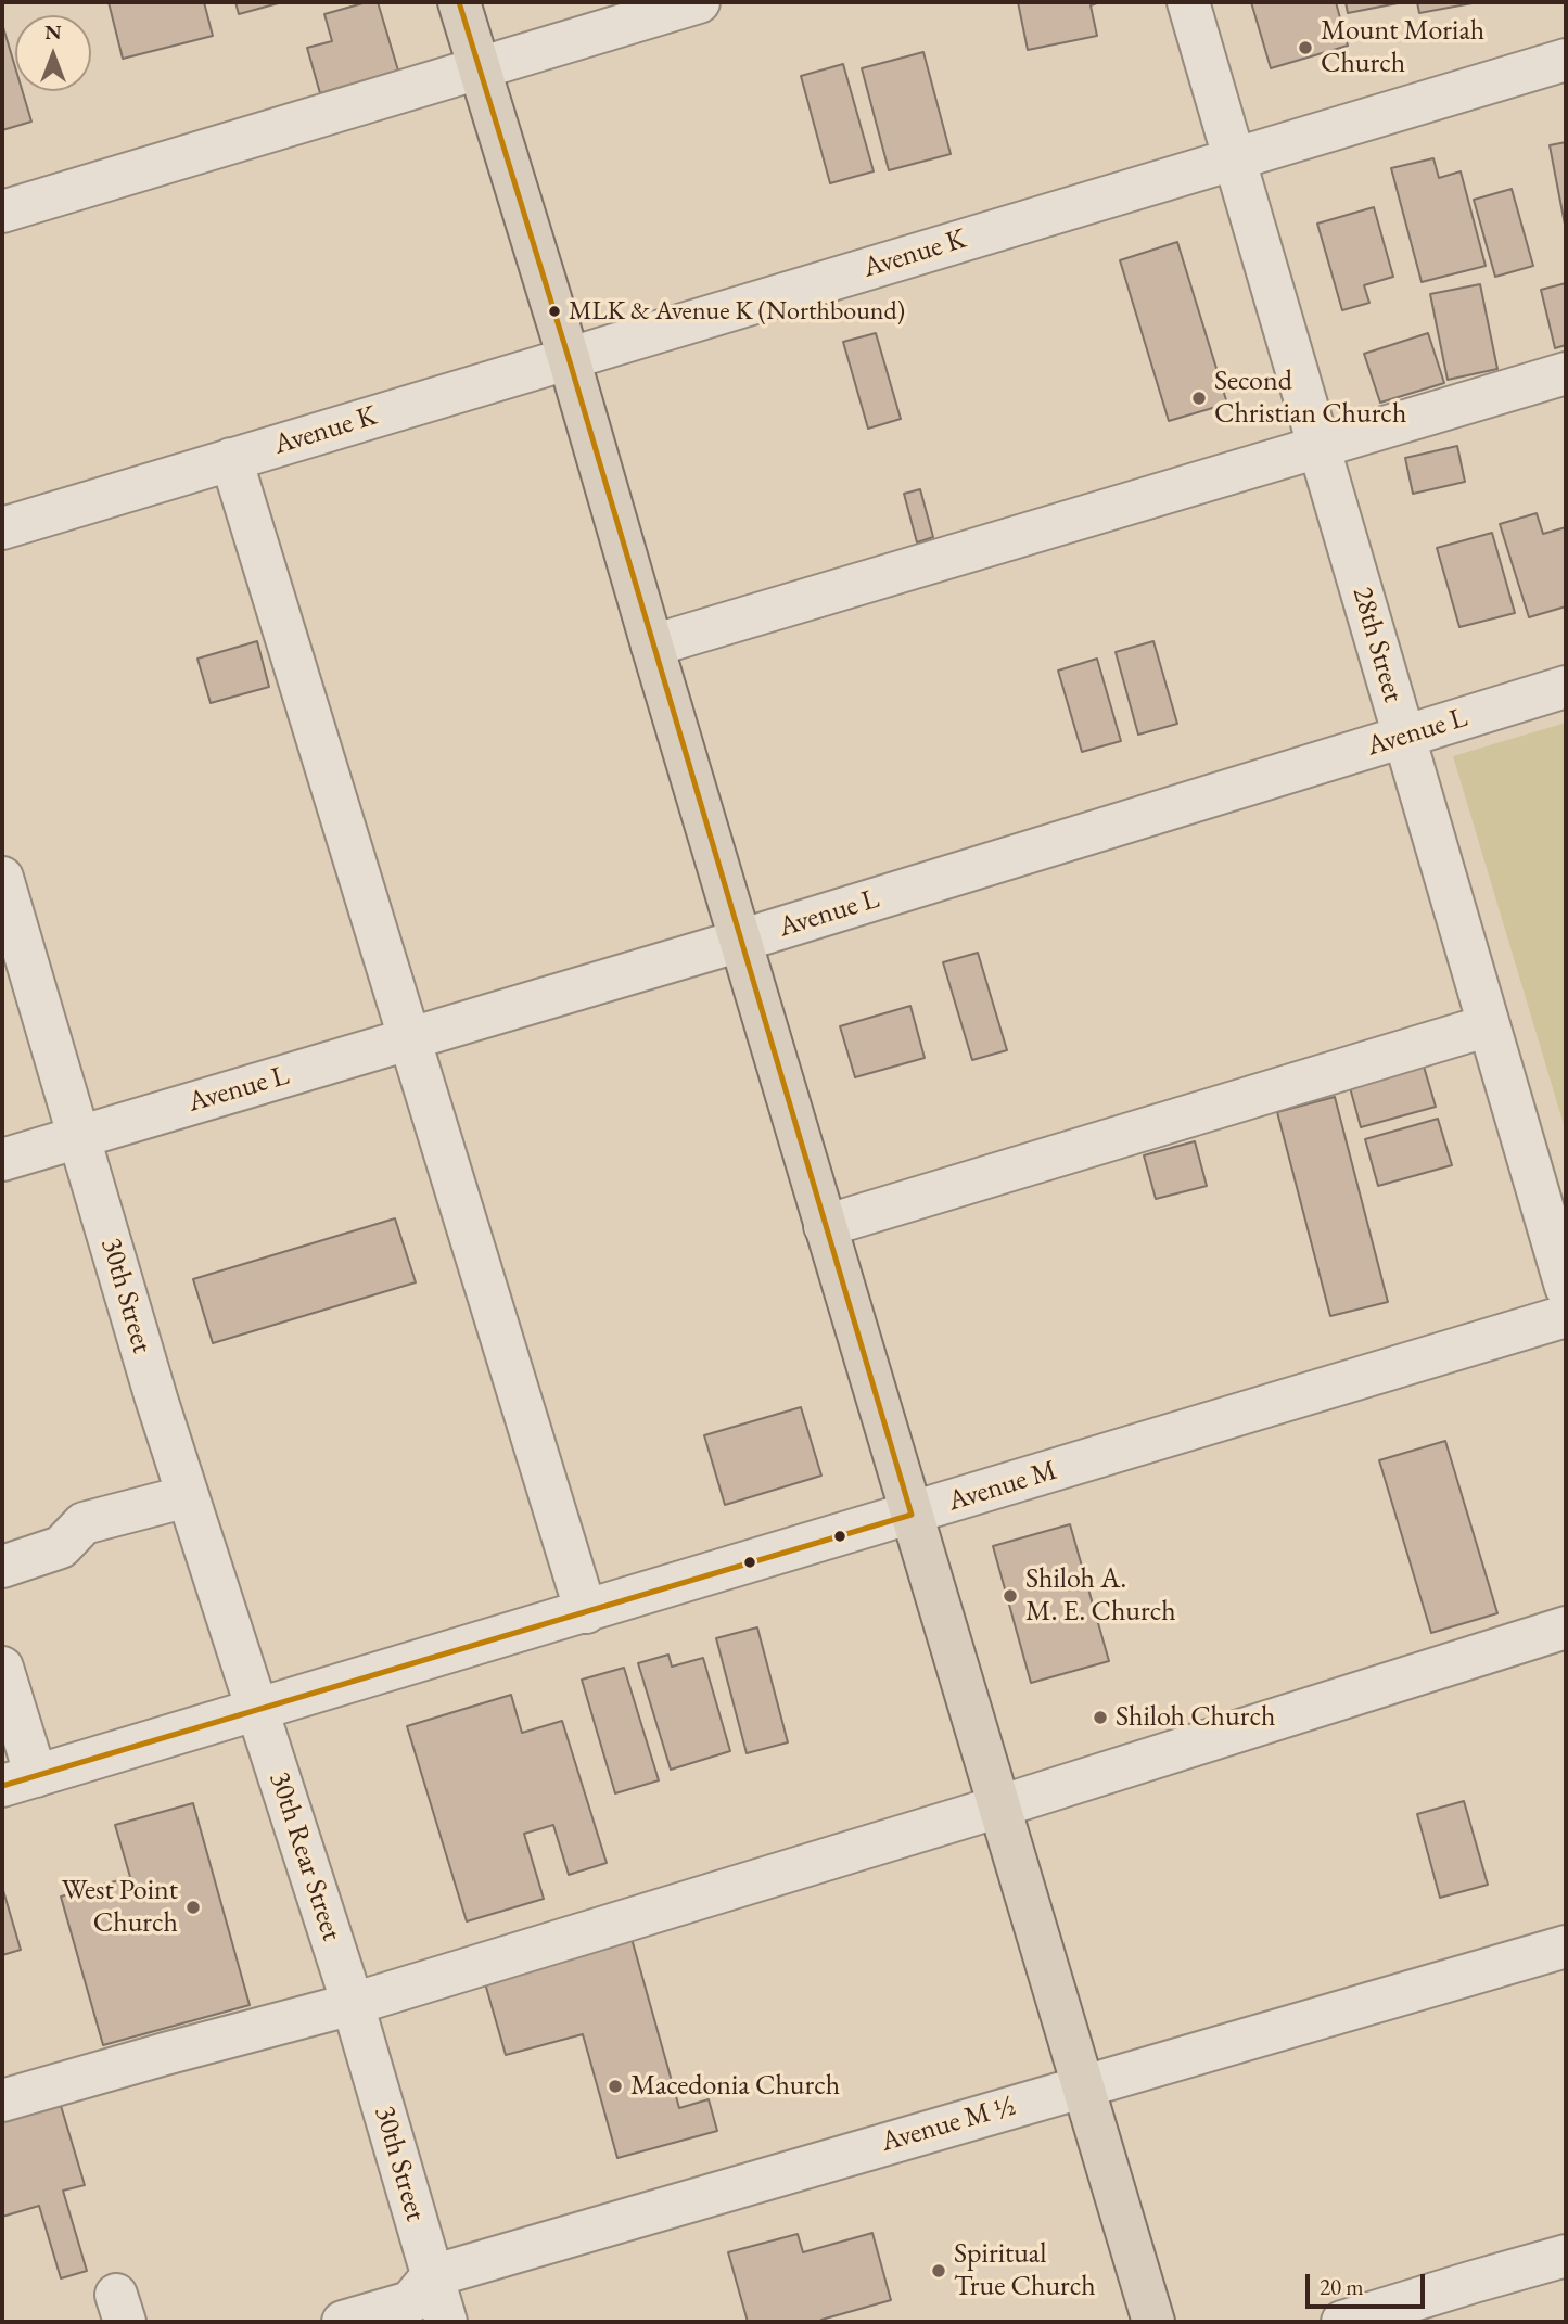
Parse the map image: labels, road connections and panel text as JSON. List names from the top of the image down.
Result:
{
  "streets": {
    "street": [
      "Avenue K",
      "28th Street",
      "Avenue L",
      "30th Street",
      "Avenue M",
      "30th Rear Street",
      "Avenue M ½"
    ]
  },
  "crossings": [
    ["Avenue K", "28th Street"],
    ["28th Street", "Avenue L"],
    ["Avenue L", "30th Street"],
    ["30th Street", "Avenue M"],
    ["30th Street", "30th Rear Street"],
    ["30th Street", "Avenue M ½"],
    ["Avenue M", "30th Rear Street"]
  ],
  "places": [
    "Mount Moriah Church",
    "MLK & Avenue K (Northbound)",
    "Second Christian Church",
    "Shiloh A. M. E. Church",
    "Shiloh Church",
    "West Point Church",
    "Macedonia Church",
    "Spiritual True Church"
  ],
  "scale_bar": "20 m",
  "north": "top"
}
